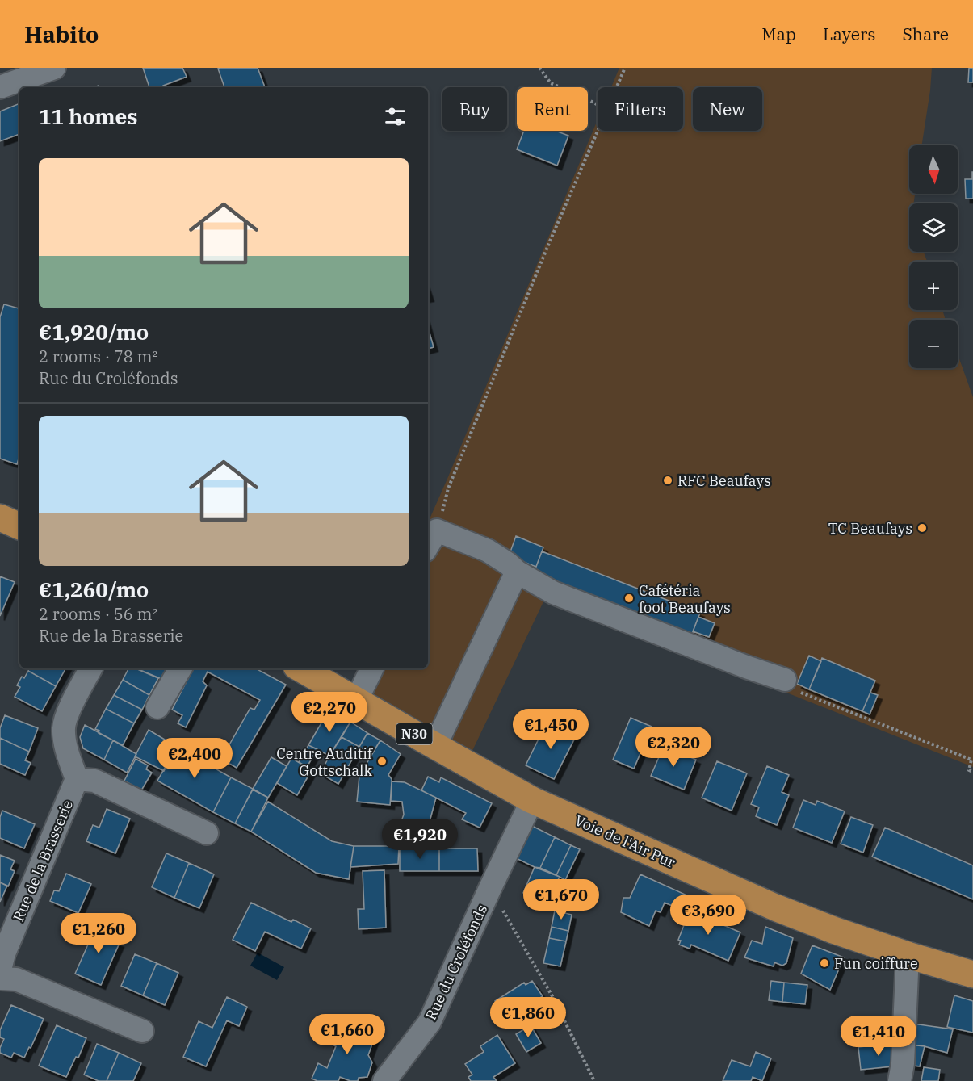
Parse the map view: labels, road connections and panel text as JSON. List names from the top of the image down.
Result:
{
  "streets": {
    "main road": ["N30", "Voie de l'Air Pur"],
    "street": ["Rue de la Brasserie", "Rue du Croléfonds"]
  },
  "crossings": [
    ["Voie de l'Air Pur", "Rue du Croléfonds"]
  ],
  "places": [
    "RFC Beaufays",
    "TC Beaufays",
    "Cafétéria foot Beaufays",
    "Centre Auditif Gottschalk",
    "Fun coiffure"
  ],
  "north": "bottom",
  "page": {
    "header": "Habito",
    "nav": ["Map", "Layers", "Share"],
    "chip": [
      "Buy",
      "Rent",
      "Filters",
      "New"
    ],
    "heading": "11 homes",
    "map_buttons": ["+", "−"],
    "list": [
      {
        "name": "€1,920/mo",
        "note": "2 rooms · 78 m² · Rue du Croléfonds"
      },
      {
        "name": "€1,260/mo",
        "note": "2 rooms · 56 m² · Rue de la Brasserie"
      }
    ],
    "price": [
      "€2,270",
      "€1,450",
      "€2,320",
      "€2,400",
      "€1,920",
      "€1,670",
      "€3,690",
      "€1,260",
      "€1,860",
      "€1,660",
      "€1,410"
    ]
  }
}
